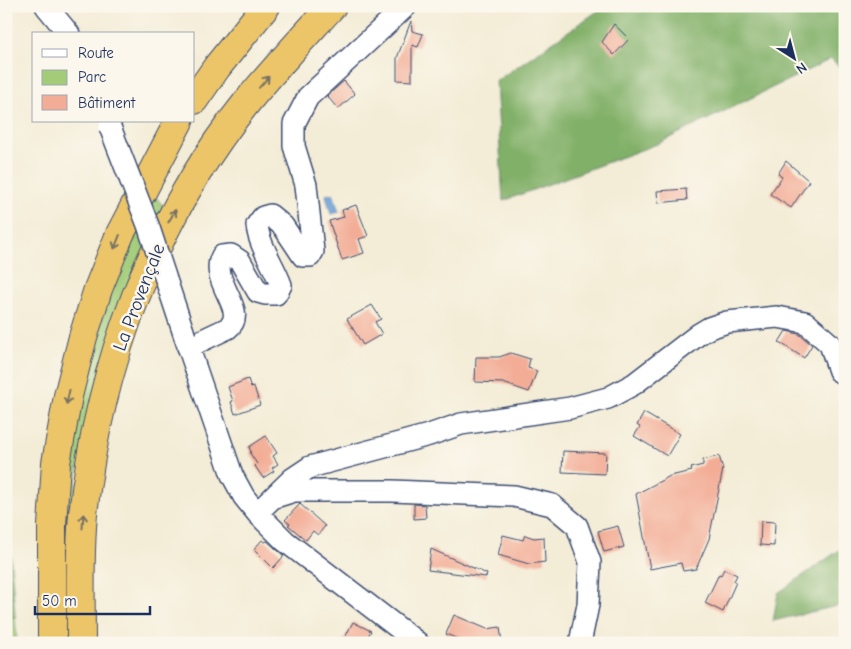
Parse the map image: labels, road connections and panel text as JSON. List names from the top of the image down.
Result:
{
  "streets": {
    "highway": ["La Provençale"]
  },
  "legend": ["Route", "Parc", "Bâtiment"],
  "scale_bar": "50 m",
  "north": "bottom right"
}
